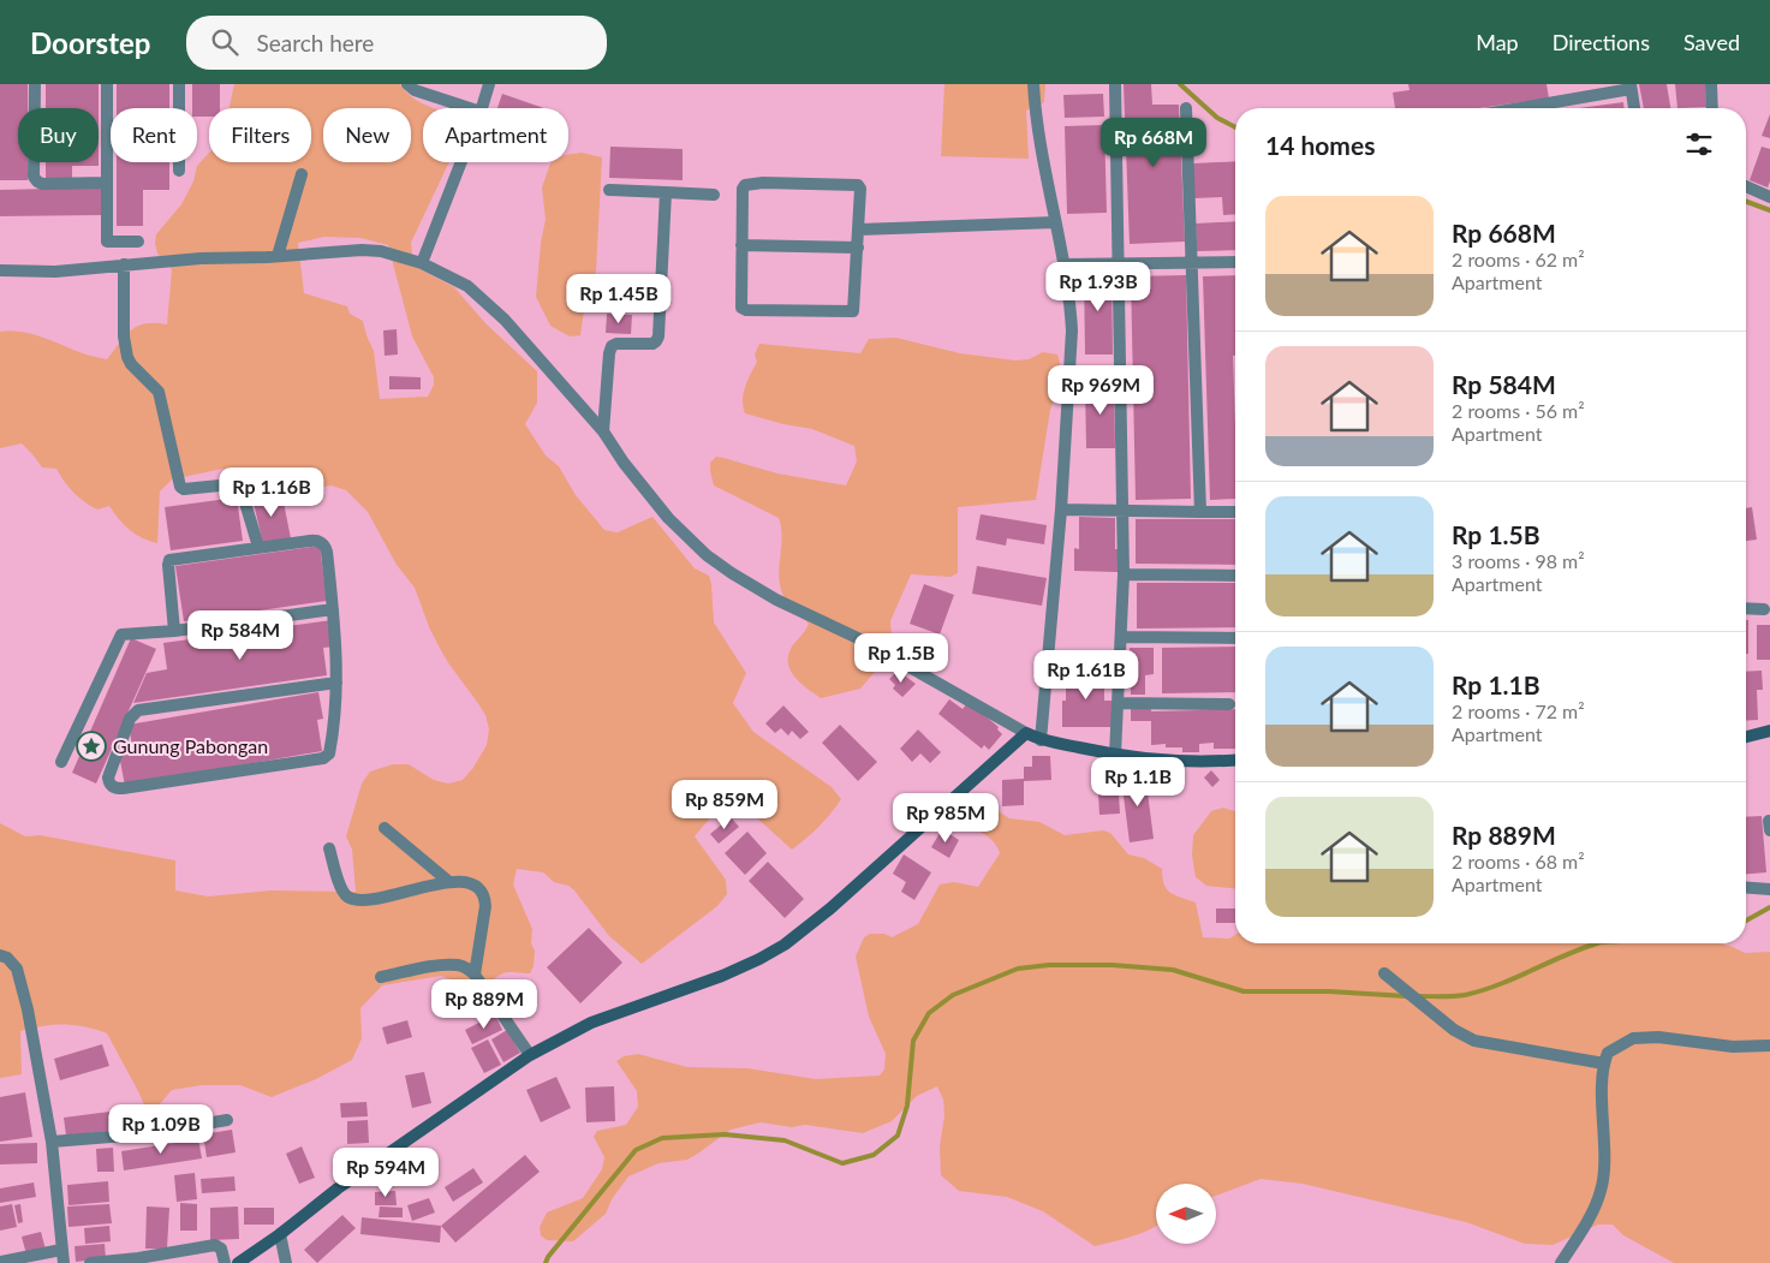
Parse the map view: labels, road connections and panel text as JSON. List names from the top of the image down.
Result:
{
  "places": {
    "place": ["Gunung Pabongan"]
  },
  "north": "left",
  "page": {
    "header": "Doorstep",
    "search": "Search here",
    "nav": ["Map", "Directions", "Saved"],
    "chip": [
      "Buy",
      "Rent",
      "Filters",
      "New",
      "Apartment"
    ],
    "heading": "14 homes",
    "price": [
      "Rp 668M",
      "Rp 1.93B",
      "Rp 1.45B",
      "Rp 969M",
      "Rp 1.16B",
      "Rp 584M",
      "Rp 1.5B",
      "Rp 1.61B",
      "Rp 1.1B",
      "Rp 859M",
      "Rp 985M",
      "Rp 889M",
      "Rp 1.09B",
      "Rp 594M"
    ],
    "list": [
      {
        "name": "Rp 668M",
        "note": "2 rooms · 62 m² · Apartment"
      },
      {
        "name": "Rp 584M",
        "note": "2 rooms · 56 m² · Apartment"
      },
      {
        "name": "Rp 1.5B",
        "note": "3 rooms · 98 m² · Apartment"
      },
      {
        "name": "Rp 1.1B",
        "note": "2 rooms · 72 m² · Apartment"
      },
      {
        "name": "Rp 889M",
        "note": "2 rooms · 68 m² · Apartment"
      }
    ]
  }
}
